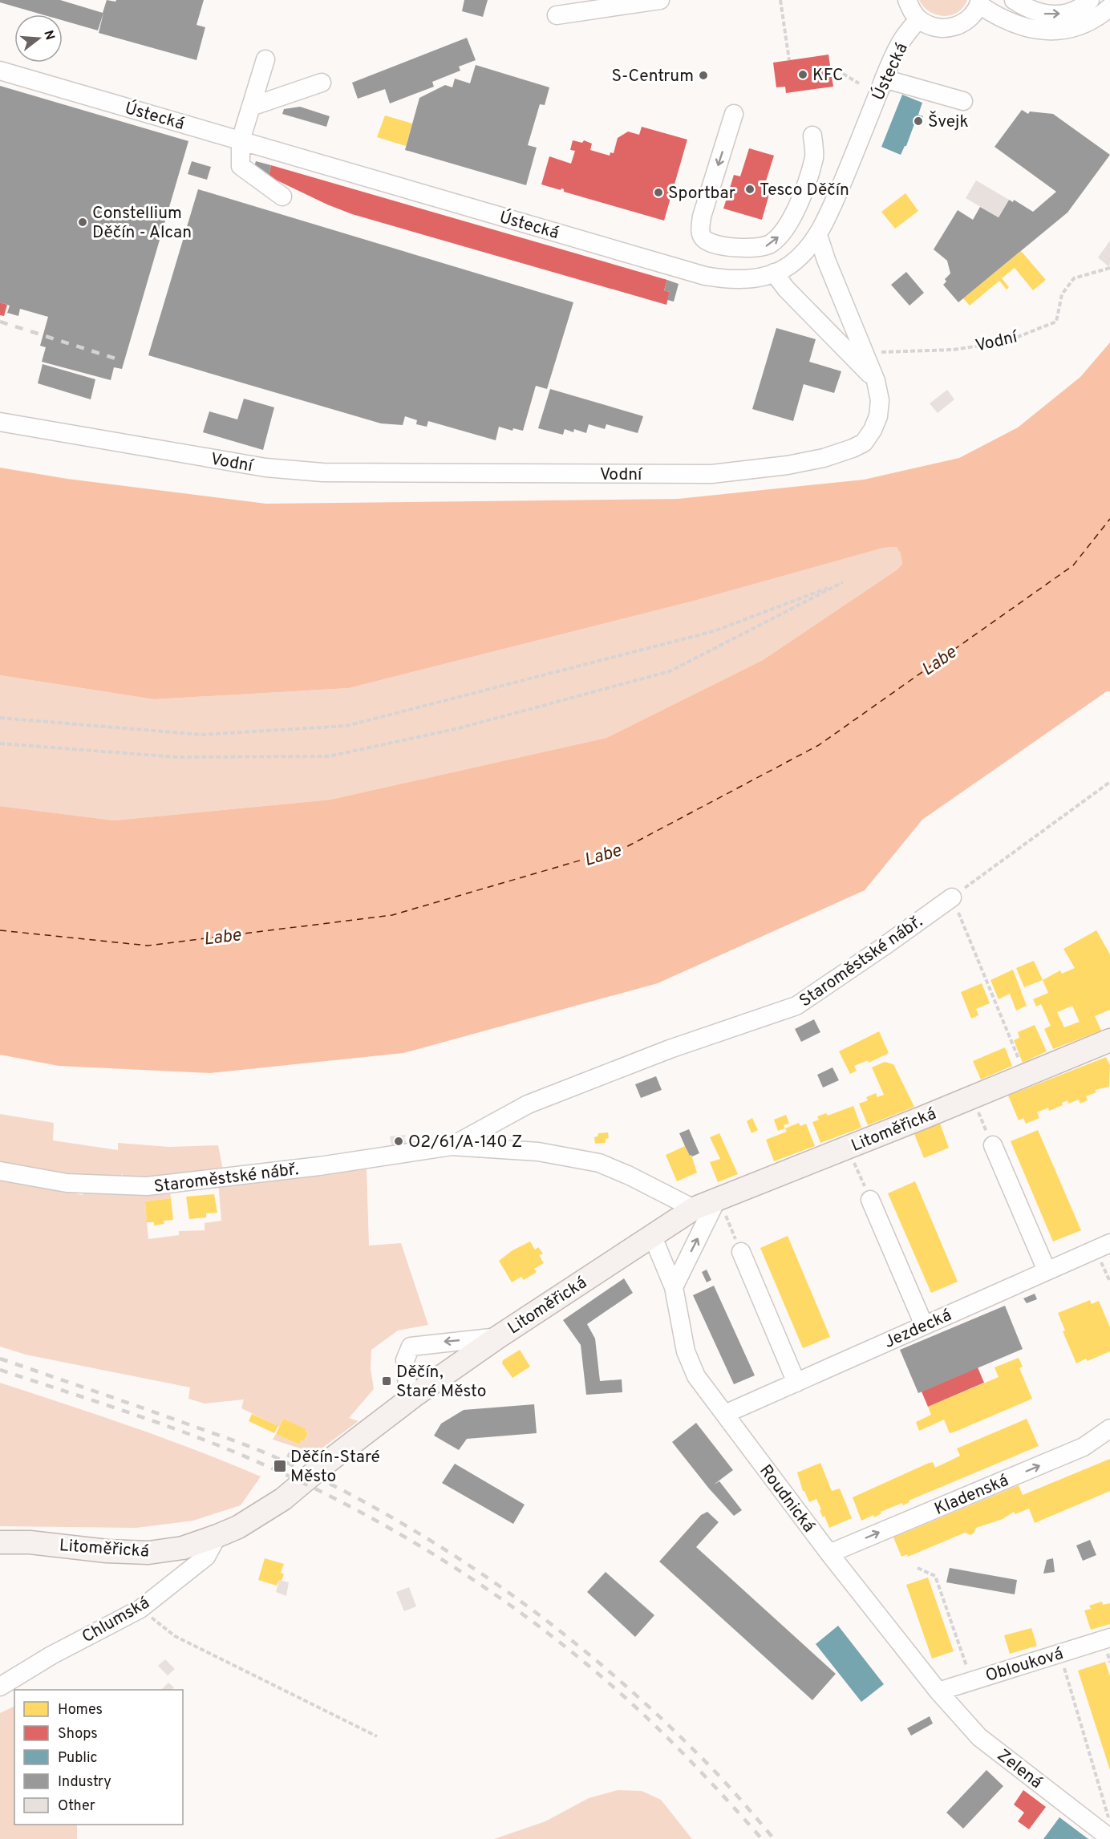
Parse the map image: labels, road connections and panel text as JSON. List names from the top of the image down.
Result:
{
  "streets": {
    "main road": ["Litoměřická"],
    "street": [
      "Ústecká",
      "Vodní",
      "Staroměstské nábř.",
      "Jezdecká",
      "Kladenská",
      "Roudnická",
      "Chlumská",
      "Oblouková",
      "Zelená"
    ]
  },
  "crossings": [
    ["Staroměstské nábř.", "Litoměřická"],
    ["Litoměřická", "Roudnická"],
    ["Litoměřická", "Chlumská"],
    ["Jezdecká", "Roudnická"],
    ["Kladenská", "Roudnická"],
    ["Roudnická", "Oblouková"],
    ["Roudnická", "Zelená"],
    ["Oblouková", "Zelená"]
  ],
  "one_way": ["Kladenská"],
  "water": ["Labe"],
  "places": {
    "other": [
      "KFC",
      "S-Centrum",
      "Švejk",
      "Tesco Děčín",
      "Sportbar",
      "Constellium Děčín - Alcan",
      "O2/61/A-140 Z"
    ],
    "transit": ["Děčín, Staré Město", "Děčín-Staré Město"]
  },
  "legend": [
    "Homes",
    "Shops",
    "Public",
    "Industry",
    "Other"
  ],
  "north": "right"
}
